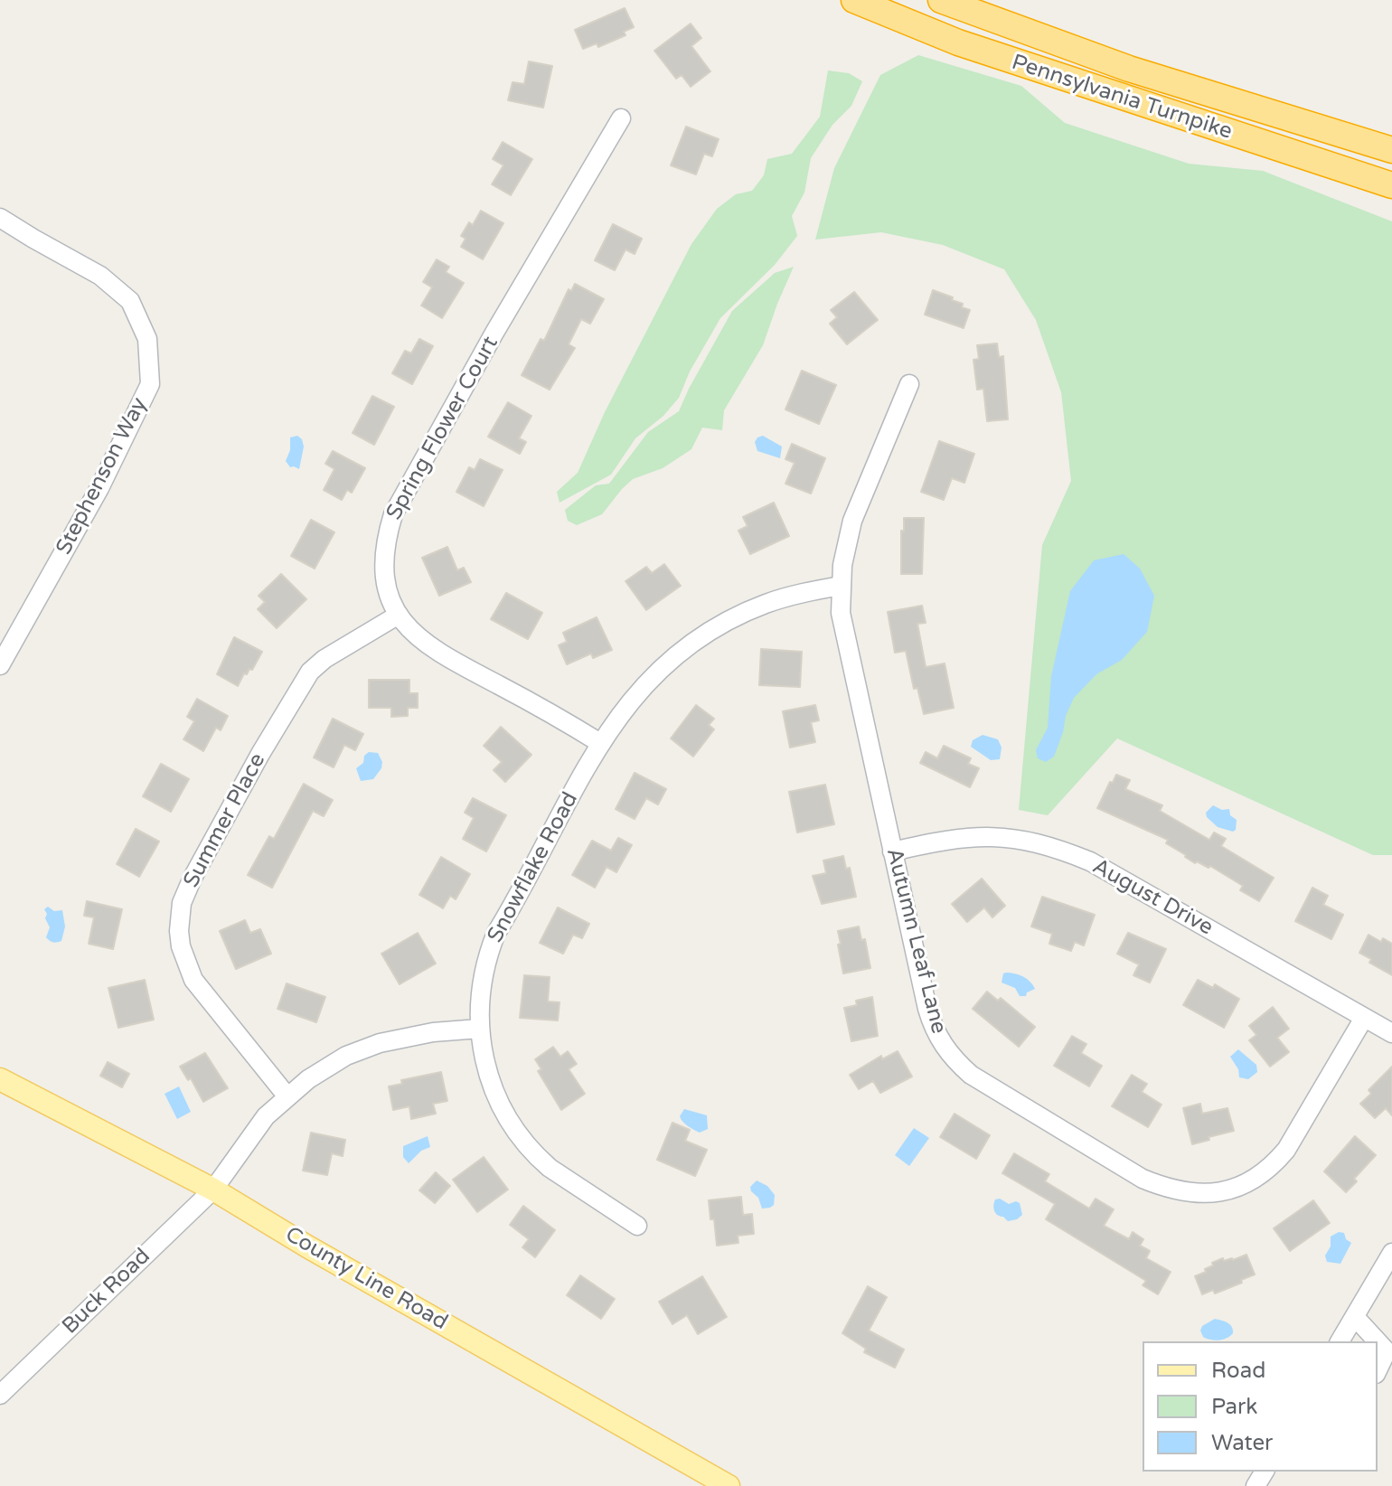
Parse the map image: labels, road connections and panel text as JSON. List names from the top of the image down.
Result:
{
  "streets": {
    "highway": ["Pennsylvania Turnpike"],
    "main road": ["County Line Road"],
    "street": [
      "Spring Flower Court",
      "Stephenson Way",
      "Summer Place",
      "Snowflake Road",
      "August Drive",
      "Autumn Leaf Lane",
      "Buck Road"
    ]
  },
  "crossings": [
    ["Spring Flower Court", "Summer Place"],
    ["Spring Flower Court", "Snowflake Road"],
    ["Summer Place", "Buck Road"],
    ["Snowflake Road", "Autumn Leaf Lane"],
    ["Snowflake Road", "Buck Road"],
    ["August Drive", "Autumn Leaf Lane"],
    ["County Line Road", "Buck Road"]
  ],
  "legend": ["Road", "Park", "Water"]
}
